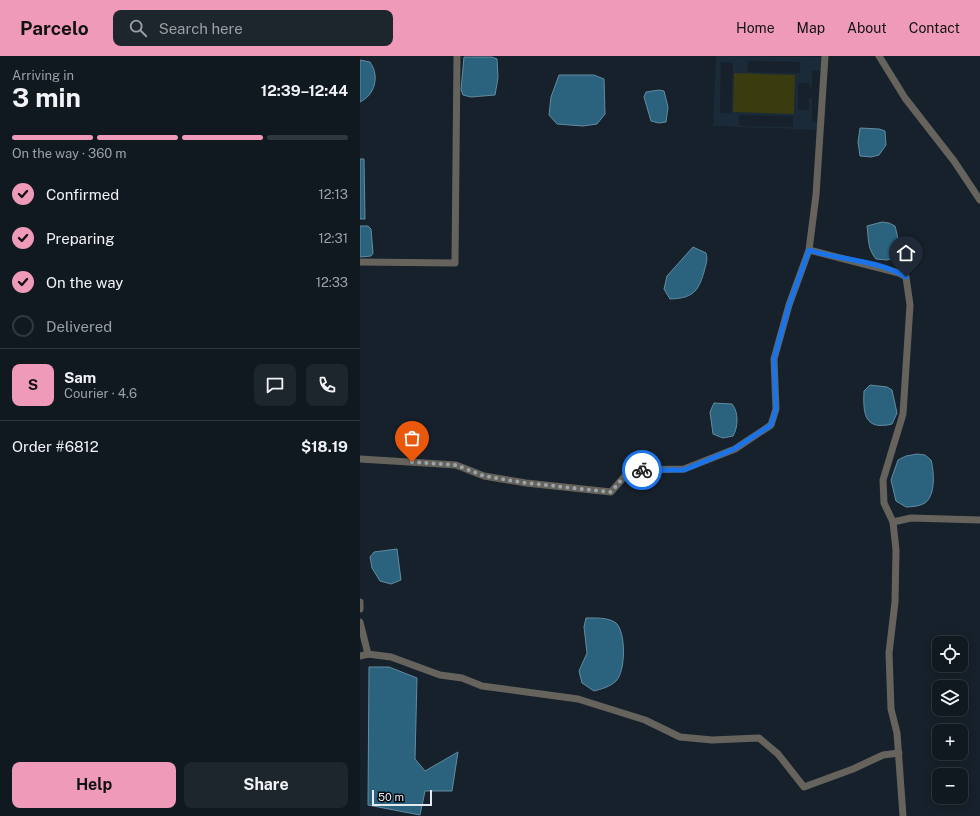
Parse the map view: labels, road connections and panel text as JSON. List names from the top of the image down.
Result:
{
  "scale_bar": "50 m",
  "page": {
    "header": "Parcelo",
    "search": "Search here",
    "nav": [
      "Home",
      "Map",
      "About",
      "Contact"
    ],
    "heading": ["3 min", "Arriving in", "12:39–12:44"],
    "panel": [
      "Sam",
      "Courier · 4.6",
      "Order #6812",
      "$18.19"
    ],
    "bar": "On the way · 360 m",
    "list": [
      ["Confirmed", "12:13"],
      ["Preparing", "12:31"],
      ["On the way", "12:33"],
      "Delivered"
    ],
    "round": "S",
    "map_buttons": ["+", "−"],
    "buttons": ["Help", "Share"],
    "scale": "50 m"
  }
}
